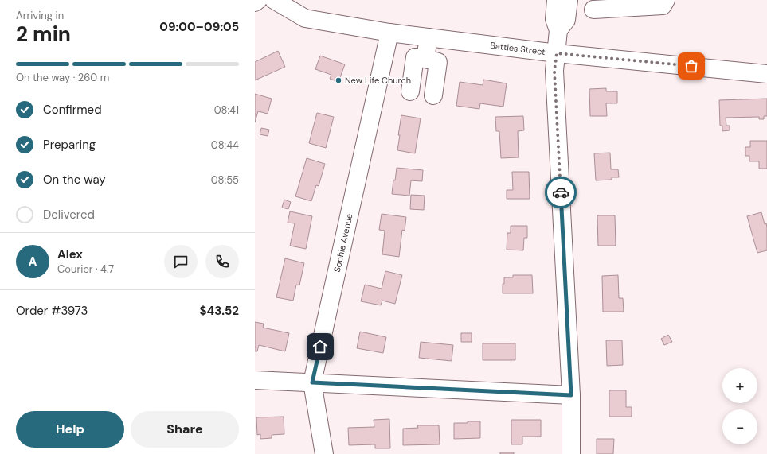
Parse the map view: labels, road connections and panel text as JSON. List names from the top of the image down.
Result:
{
  "streets": {
    "street": ["Battles Street", "Sophia Avenue"]
  },
  "crossings": [
    ["Battles Street", "Sophia Avenue"]
  ],
  "places": ["New Life Church"],
  "page": {
    "heading": ["2 min", "Arriving in", "09:00–09:05"],
    "panel": [
      "Alex",
      "Courier · 4.7",
      "Order #3973",
      "$43.52"
    ],
    "bar": "On the way · 260 m",
    "list": [
      ["Confirmed", "08:41"],
      ["Preparing", "08:44"],
      ["On the way", "08:55"],
      "Delivered"
    ],
    "round": "A",
    "map_buttons": ["+", "−"],
    "buttons": ["Help", "Share"]
  }
}
